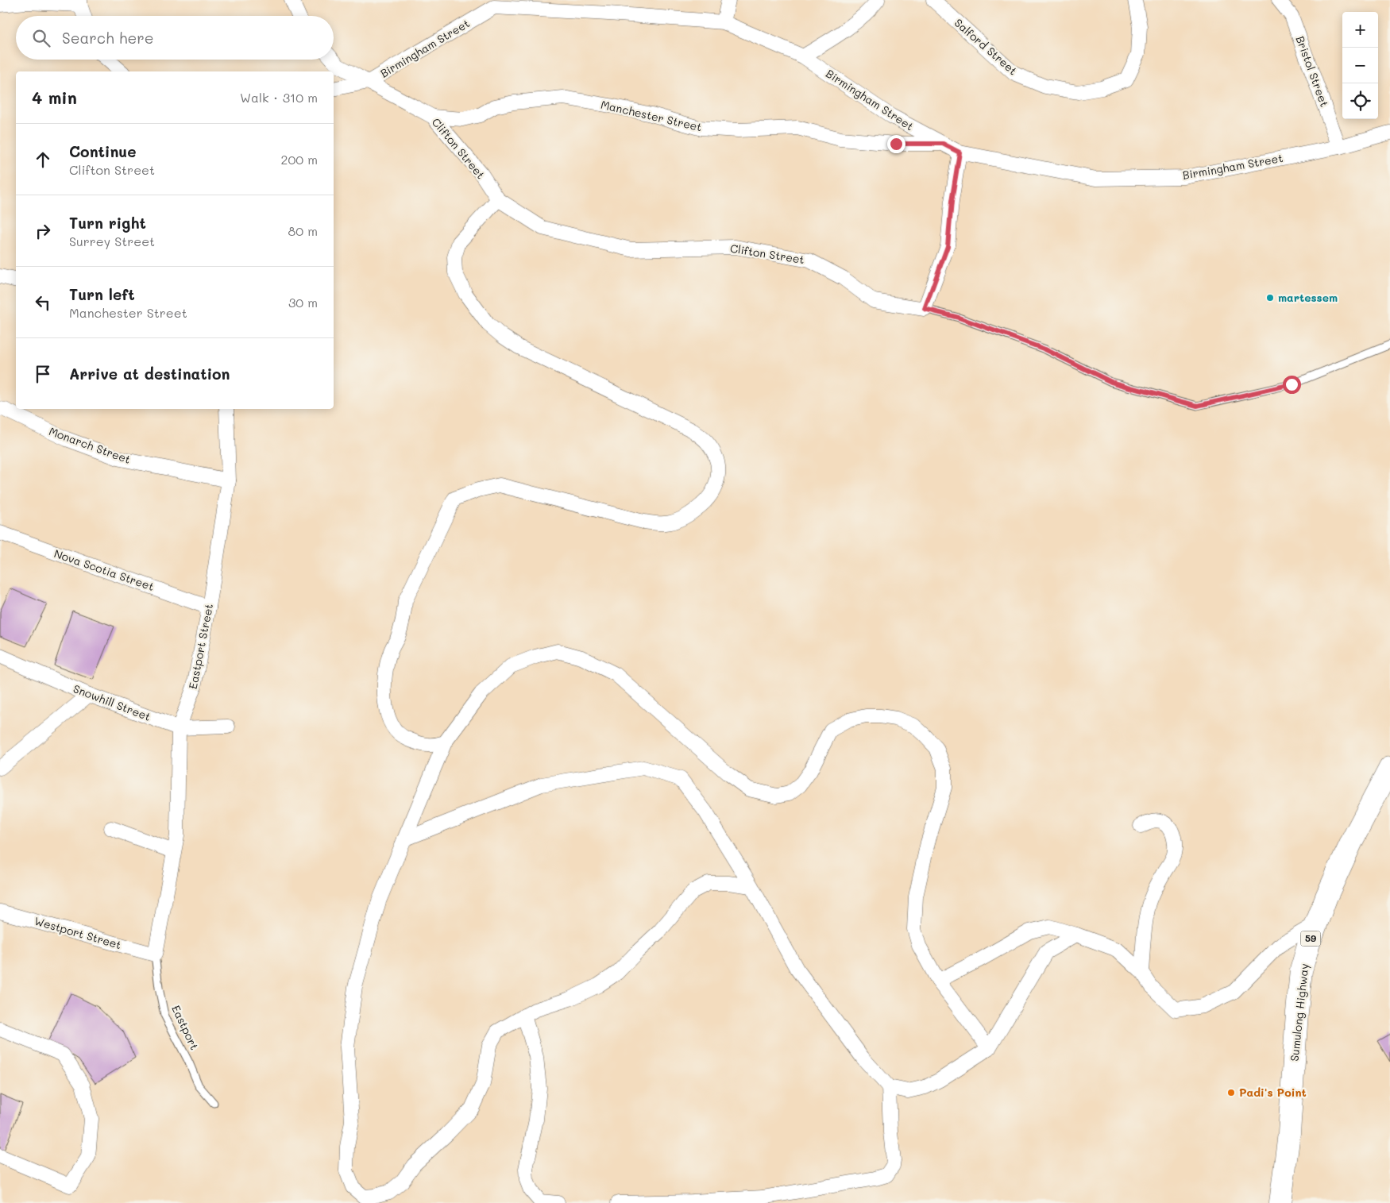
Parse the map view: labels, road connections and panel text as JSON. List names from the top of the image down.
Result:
{
  "streets": {
    "main road": ["59", "Sumulong Highway"],
    "street": [
      "Salford Street",
      "Birmingham Street",
      "Bristol Street",
      "Manchester Street",
      "Clifton Street",
      "Monarch Street",
      "Nova Scotia Street",
      "Eastport Street",
      "Snowhill Street",
      "Westport Street"
    ],
    "lane": ["Eastport"]
  },
  "crossings": [
    ["Birmingham Street", "Bristol Street"],
    ["Birmingham Street", "Manchester Street"],
    ["Birmingham Street", "Clifton Street"],
    ["Manchester Street", "Clifton Street"],
    ["Monarch Street", "Eastport Street"],
    ["Nova Scotia Street", "Eastport Street"],
    ["Eastport Street", "Snowhill Street"],
    ["Eastport Street", "Westport Street"],
    ["Eastport Street", "Eastport"],
    ["Westport Street", "Eastport"]
  ],
  "places": ["martessem", "Padi's Point"],
  "page": {
    "map_buttons": ["+", "−"],
    "search": "Search here",
    "heading": ["4 min", "Walk · 310 m"],
    "list": [
      ["Continue", "Clifton Street", "200 m"],
      ["Turn right", "Surrey Street", "80 m"],
      ["Turn left", "Manchester Street", "30 m"],
      "Arrive at destination"
    ]
  }
}
